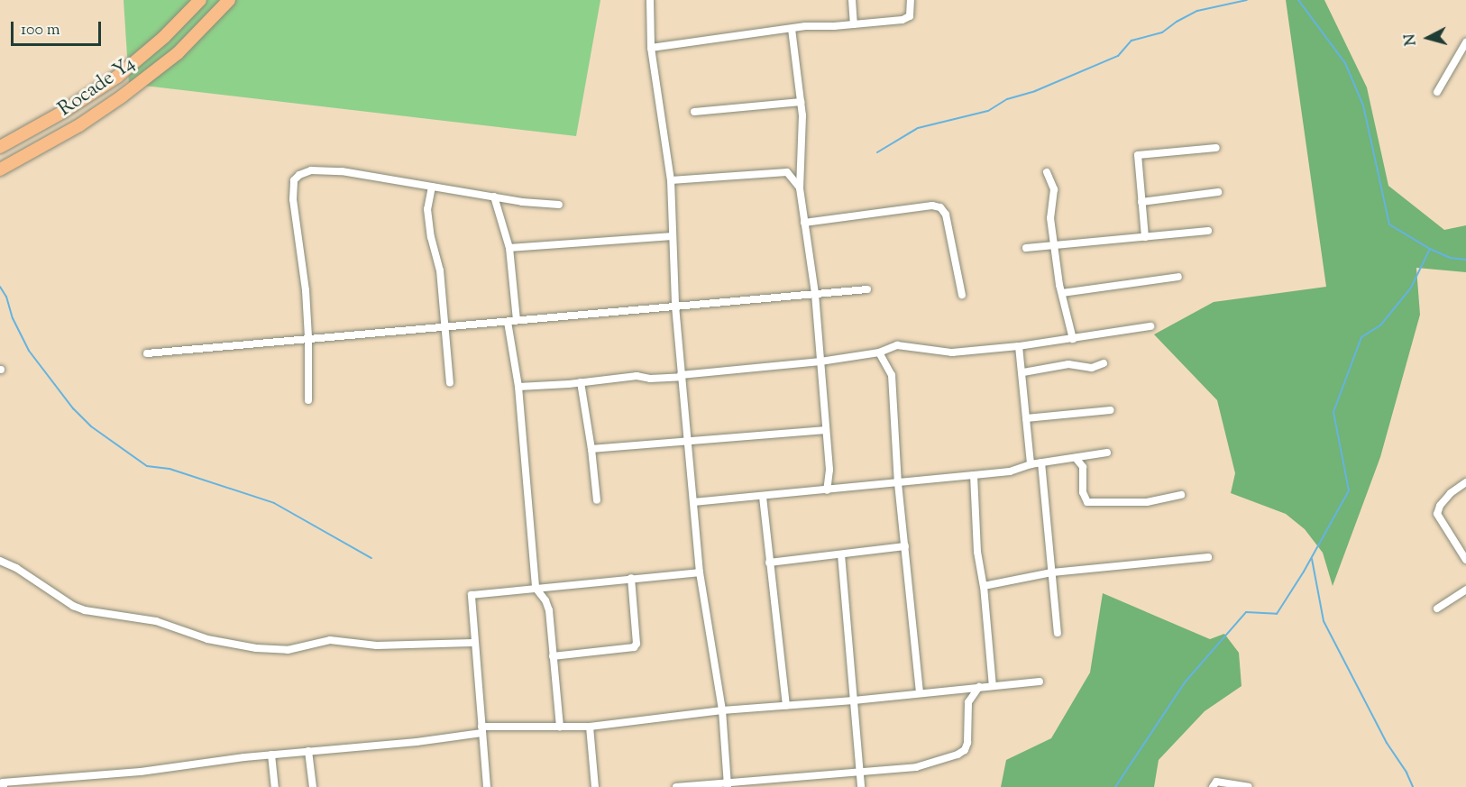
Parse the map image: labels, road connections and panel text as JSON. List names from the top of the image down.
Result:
{
  "streets": {
    "highway": ["Rocade Y4"]
  },
  "scale_bar": "100 m",
  "north": "left"
}
